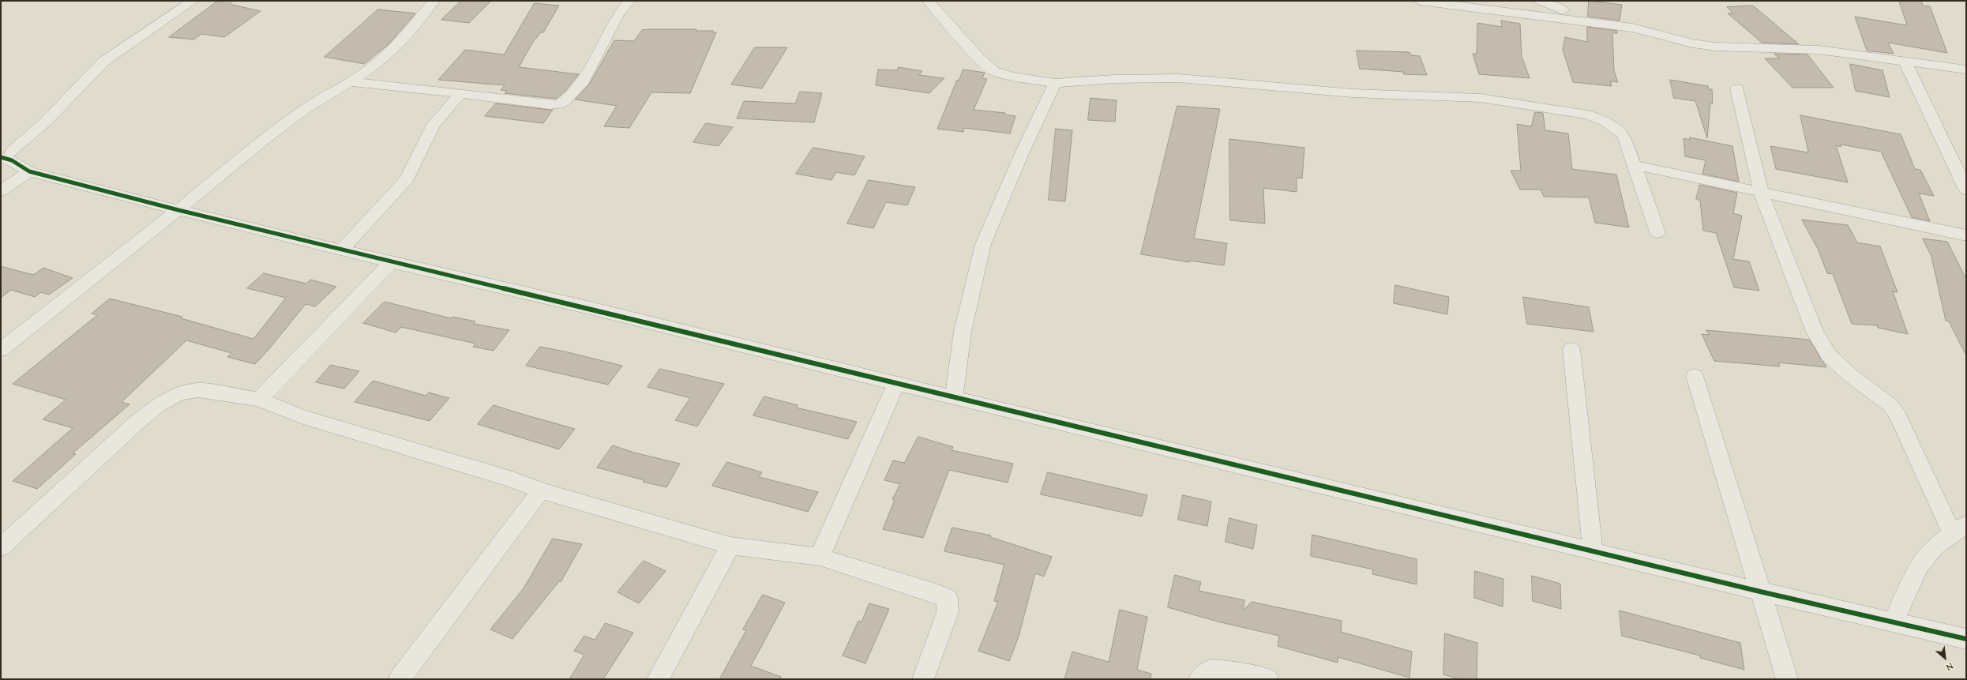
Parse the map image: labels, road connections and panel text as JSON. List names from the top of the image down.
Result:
{
  "north": "bottom right"
}
